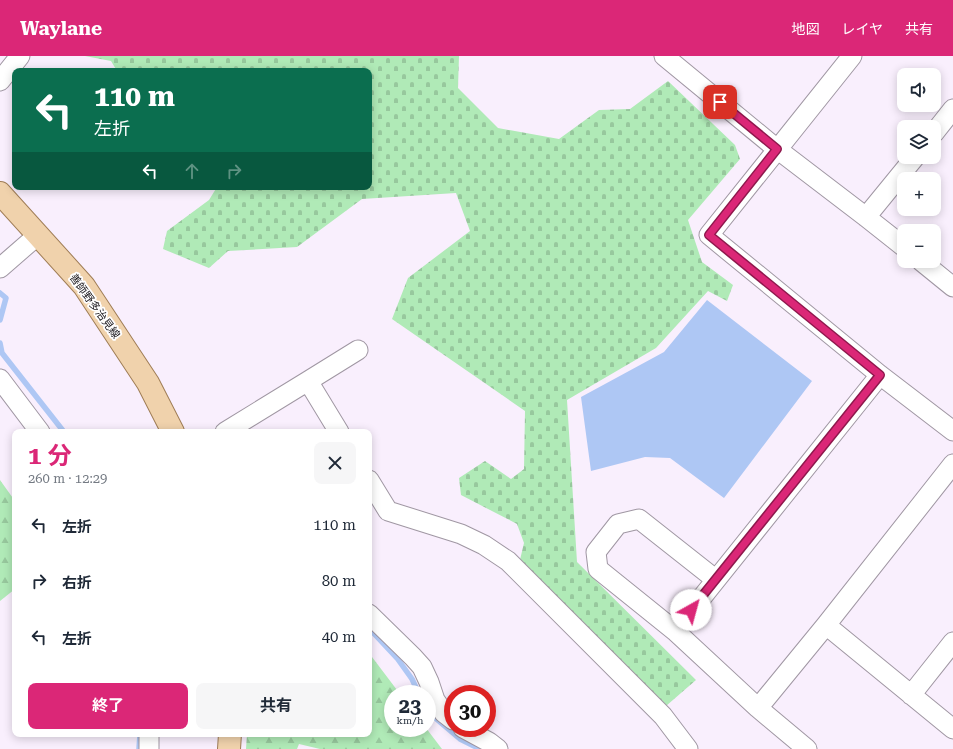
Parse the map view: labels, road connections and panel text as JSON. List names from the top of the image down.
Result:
{
  "streets": {
    "main road": ["善師野多治見線"]
  },
  "page": {
    "header": "Waylane",
    "nav": ["地図", "レイヤ", "共有"],
    "map_buttons": ["+", "−"],
    "turn": ["110 m", "左折"],
    "heading": ["1 分", "260 m · 12:29"],
    "list": [
      {
        "name": "左折",
        "value": "110 m"
      },
      {
        "name": "右折",
        "value": "80 m"
      },
      {
        "name": "左折",
        "value": "40 m"
      }
    ],
    "buttons": ["終了", "共有"],
    "speed": "23 km/h",
    "limit": "30"
  }
}
